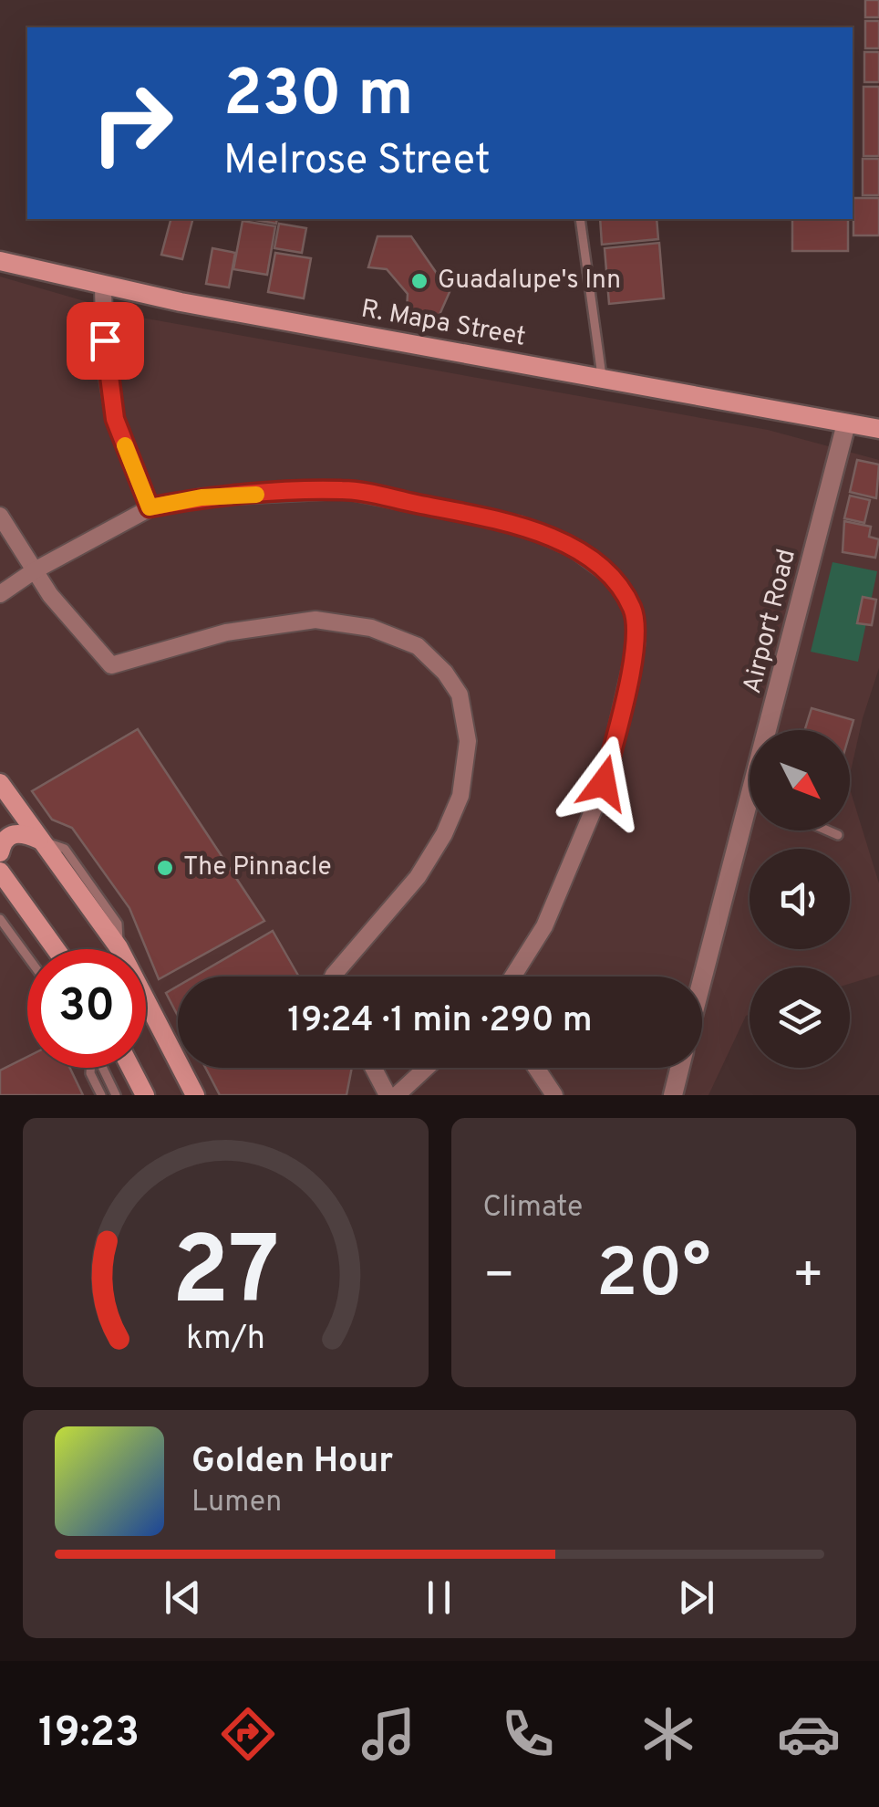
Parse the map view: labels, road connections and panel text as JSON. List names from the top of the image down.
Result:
{
  "streets": {
    "main road": ["R. Mapa Street"],
    "street": ["Airport Road"]
  },
  "crossings": [
    ["R. Mapa Street", "Airport Road"]
  ],
  "places": ["Guadalupe's Inn", "The Pinnacle"],
  "north": "bottom right",
  "page": {
    "turn": ["230 m", "Melrose Street"],
    "limit": "30",
    "trip": "19:24 · 1 min · 290 m",
    "tile": "Climate",
    "heat": ["−", "20°", "+"],
    "song": ["Golden Hour", "Lumen"],
    "tabs": "19:23",
    "gauge": ["27", "km/h"]
  }
}
